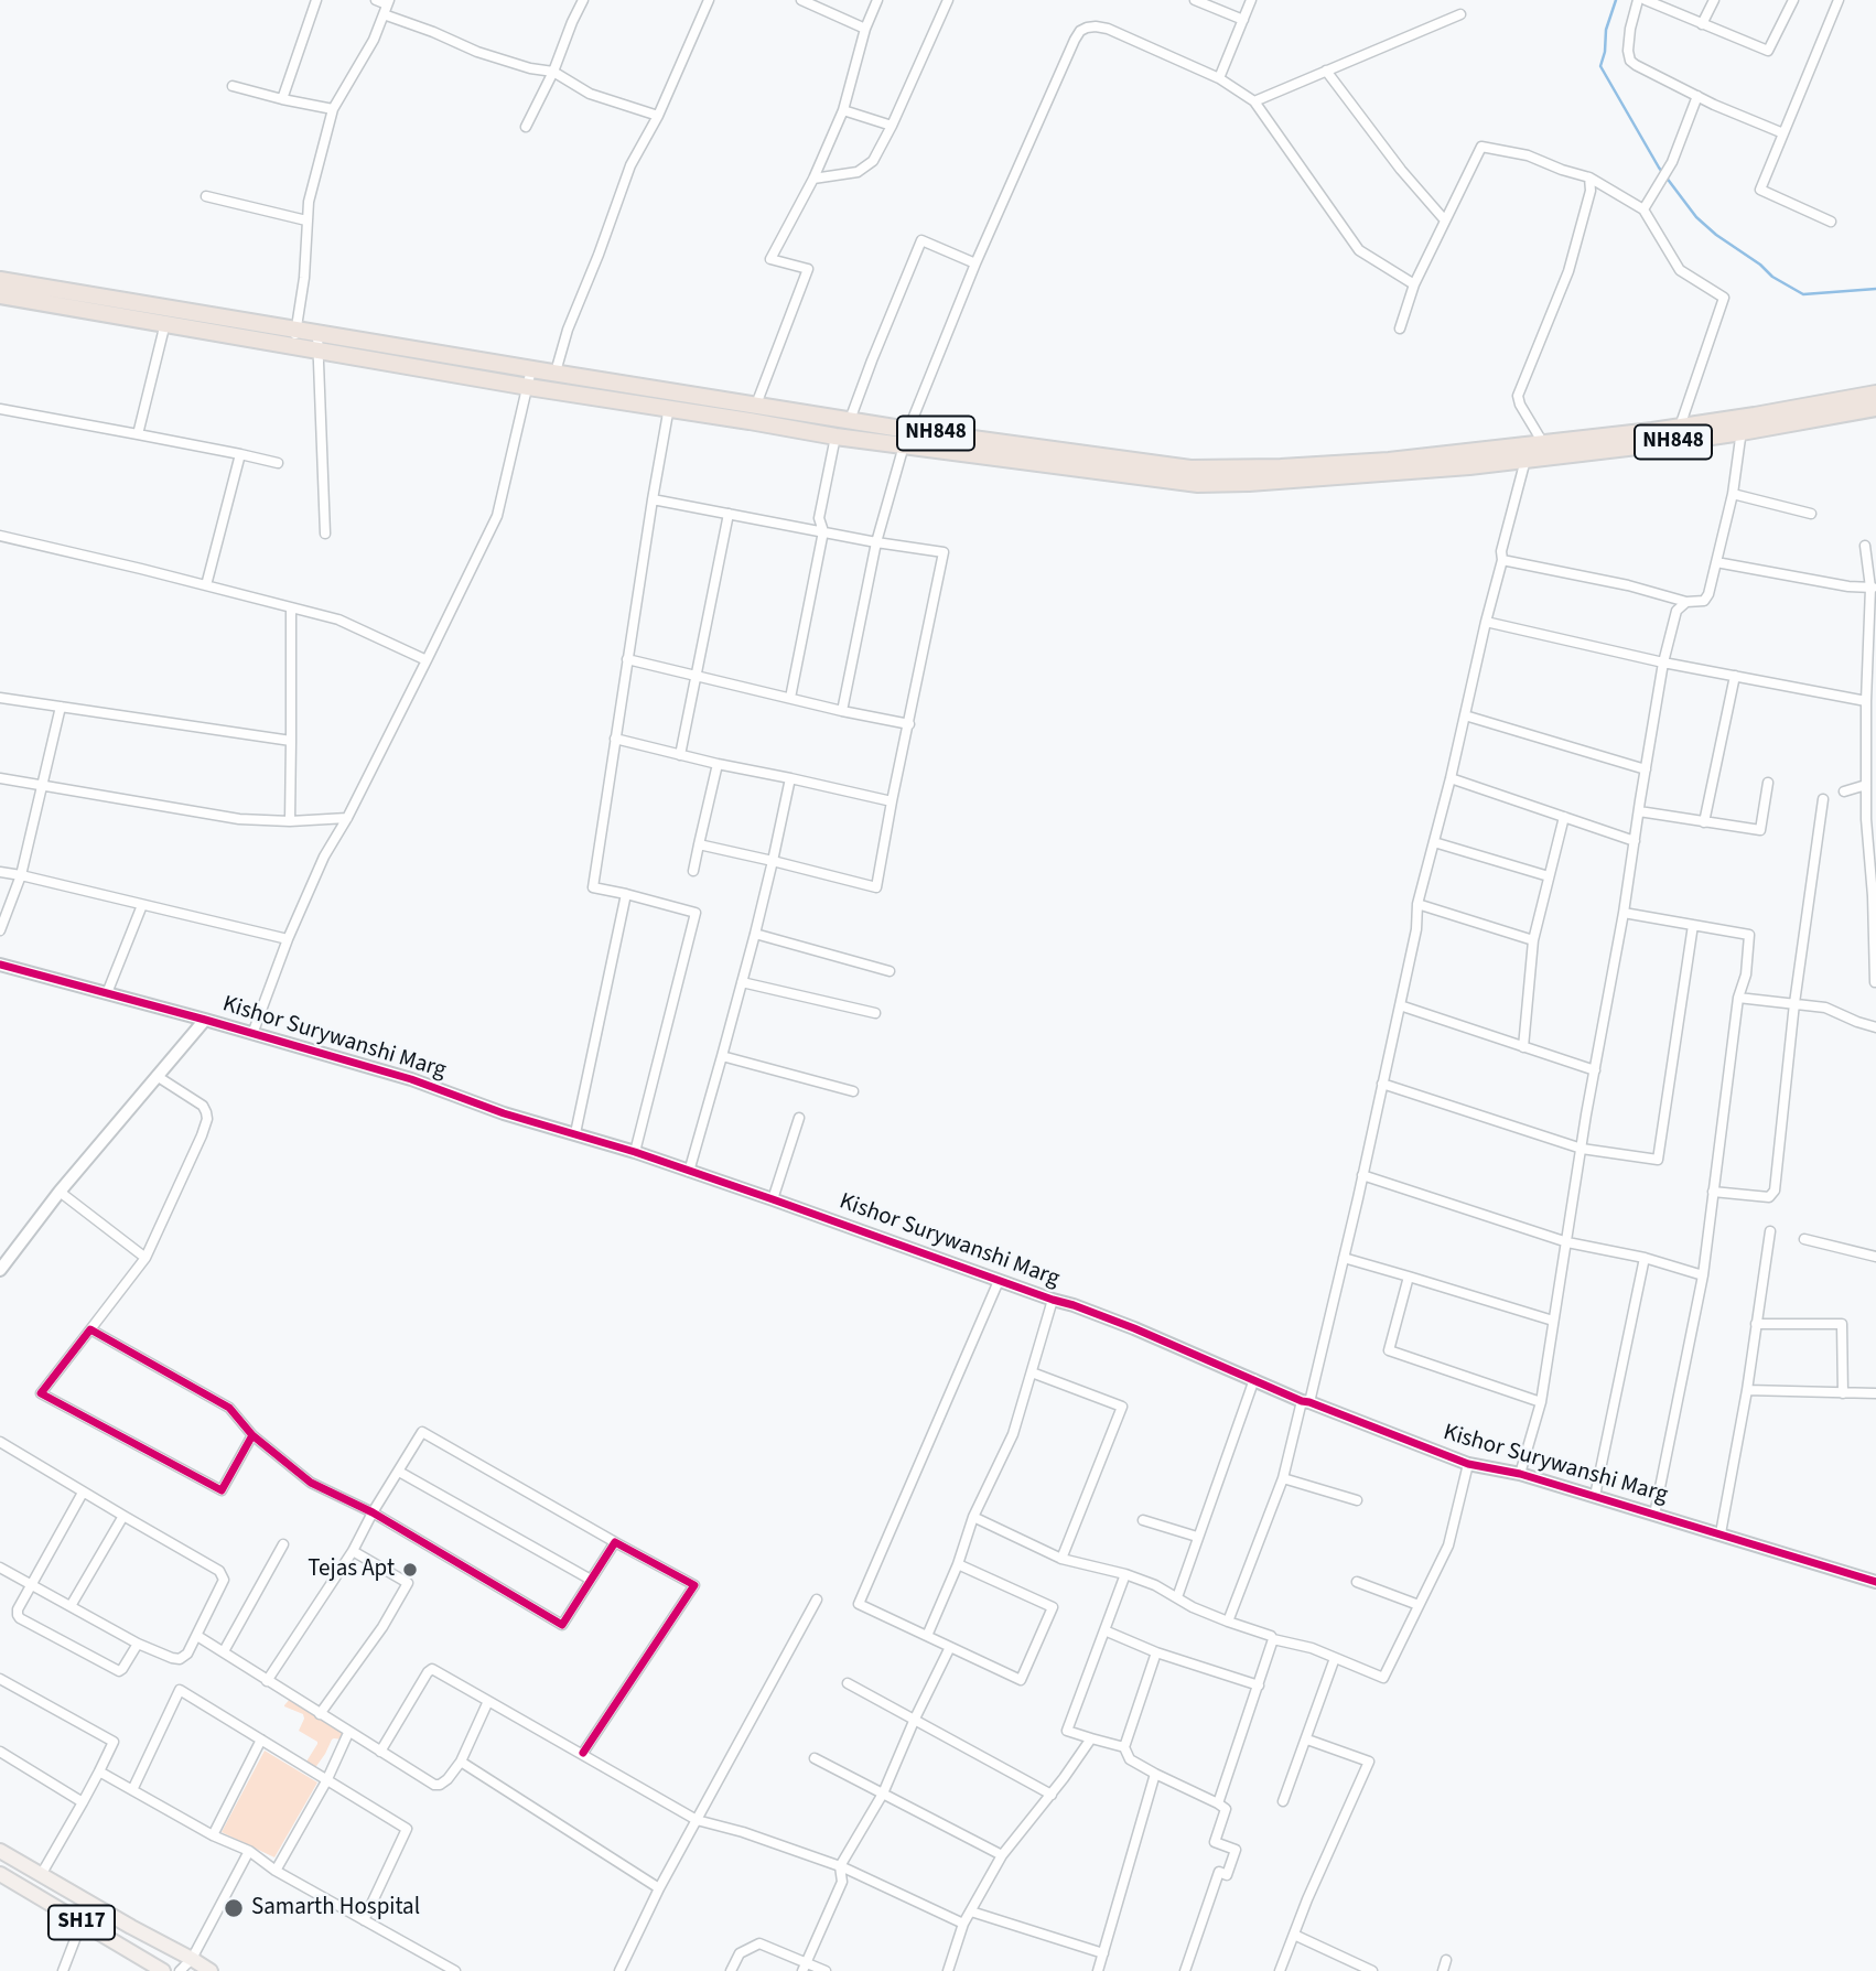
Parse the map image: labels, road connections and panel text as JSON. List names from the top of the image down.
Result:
{
  "streets": {
    "highway": ["NH848"],
    "main road": ["SH17"],
    "street": ["Kishor Surywanshi Marg"]
  },
  "places": ["Tejas Apt", "Samarth Hospital"]
}
